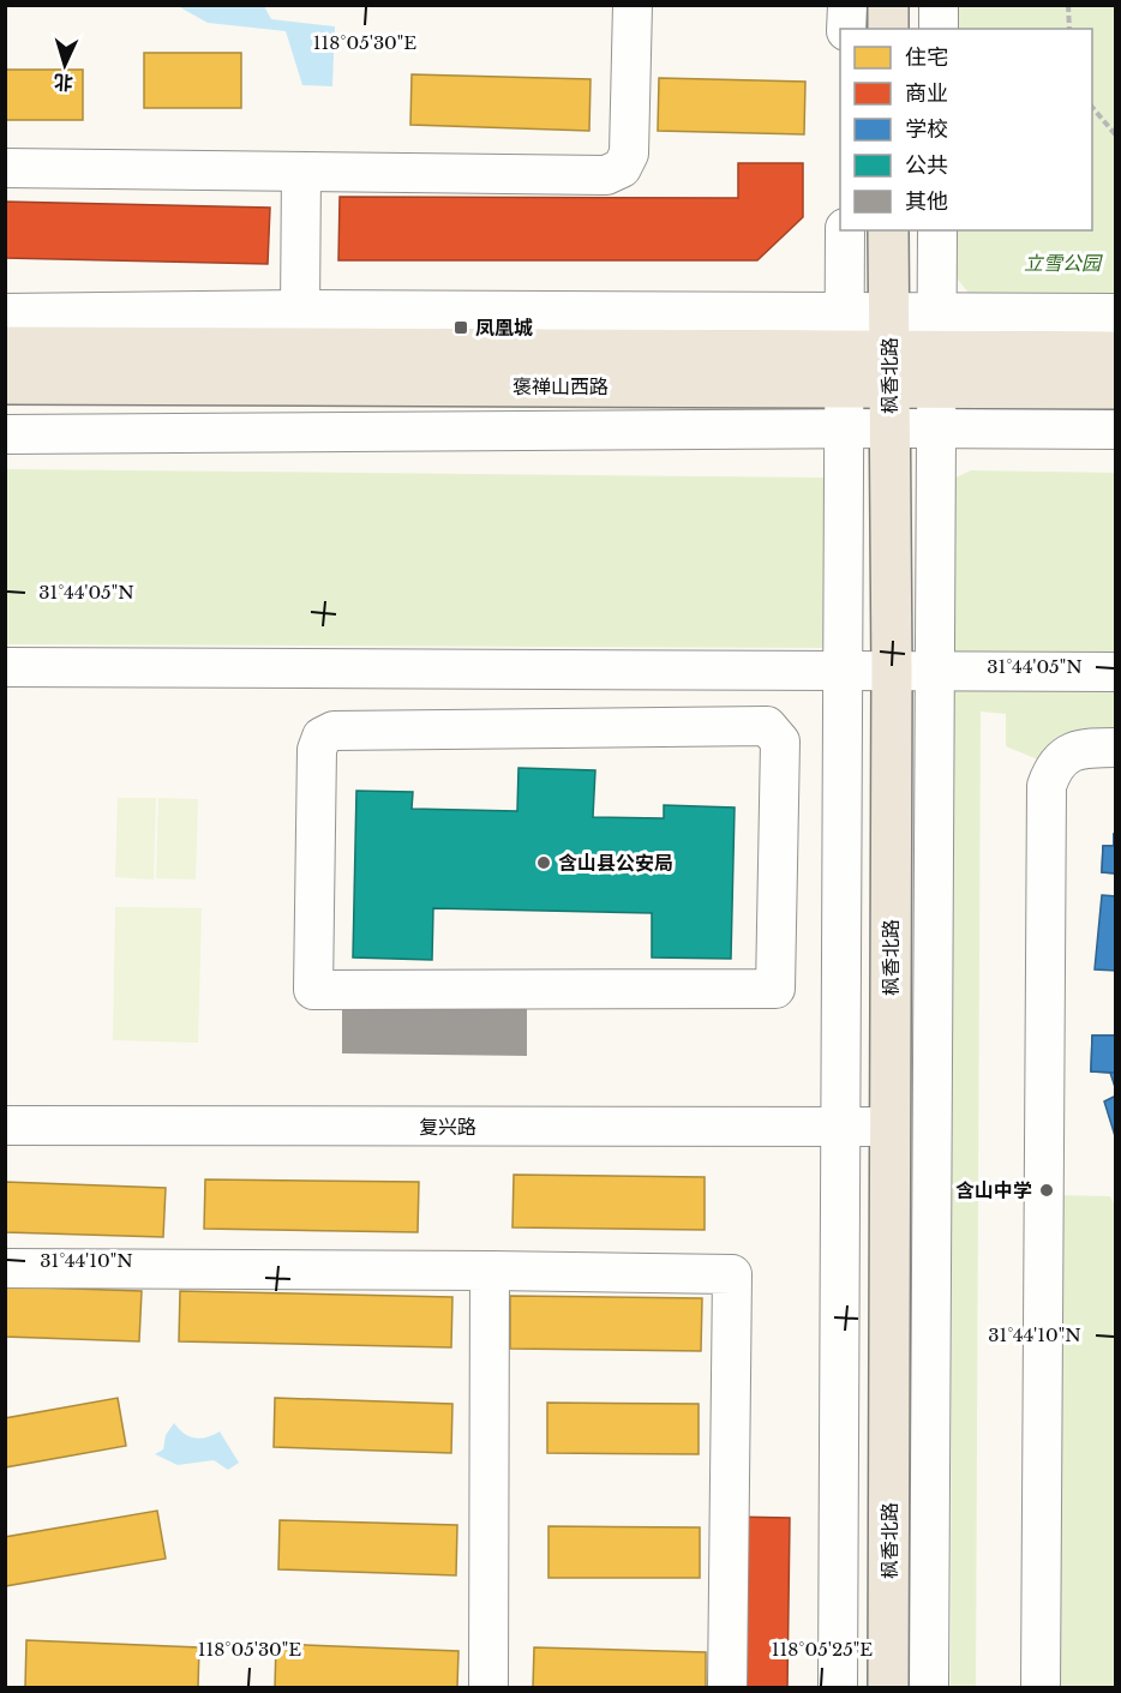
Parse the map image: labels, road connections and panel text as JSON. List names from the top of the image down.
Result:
{
  "streets": {
    "main road": ["枫香北路", "褒禅山西路"],
    "street": ["复兴路"]
  },
  "crossings": [
    ["枫香北路", "褒禅山西路"],
    ["枫香北路", "复兴路"]
  ],
  "parks": ["立雪公园"],
  "places": {
    "transit": ["凤凰城"],
    "other": ["含山县公安局", "含山中学"]
  },
  "legend": [
    "住宅",
    "商业",
    "学校",
    "公共",
    "其他"
  ],
  "north": "bottom",
  "coordinates": [
    "118°05'30\"E",
    "31°44'05\"N",
    "31°44'10\"N",
    "118°05'25\"E"
  ]
}
